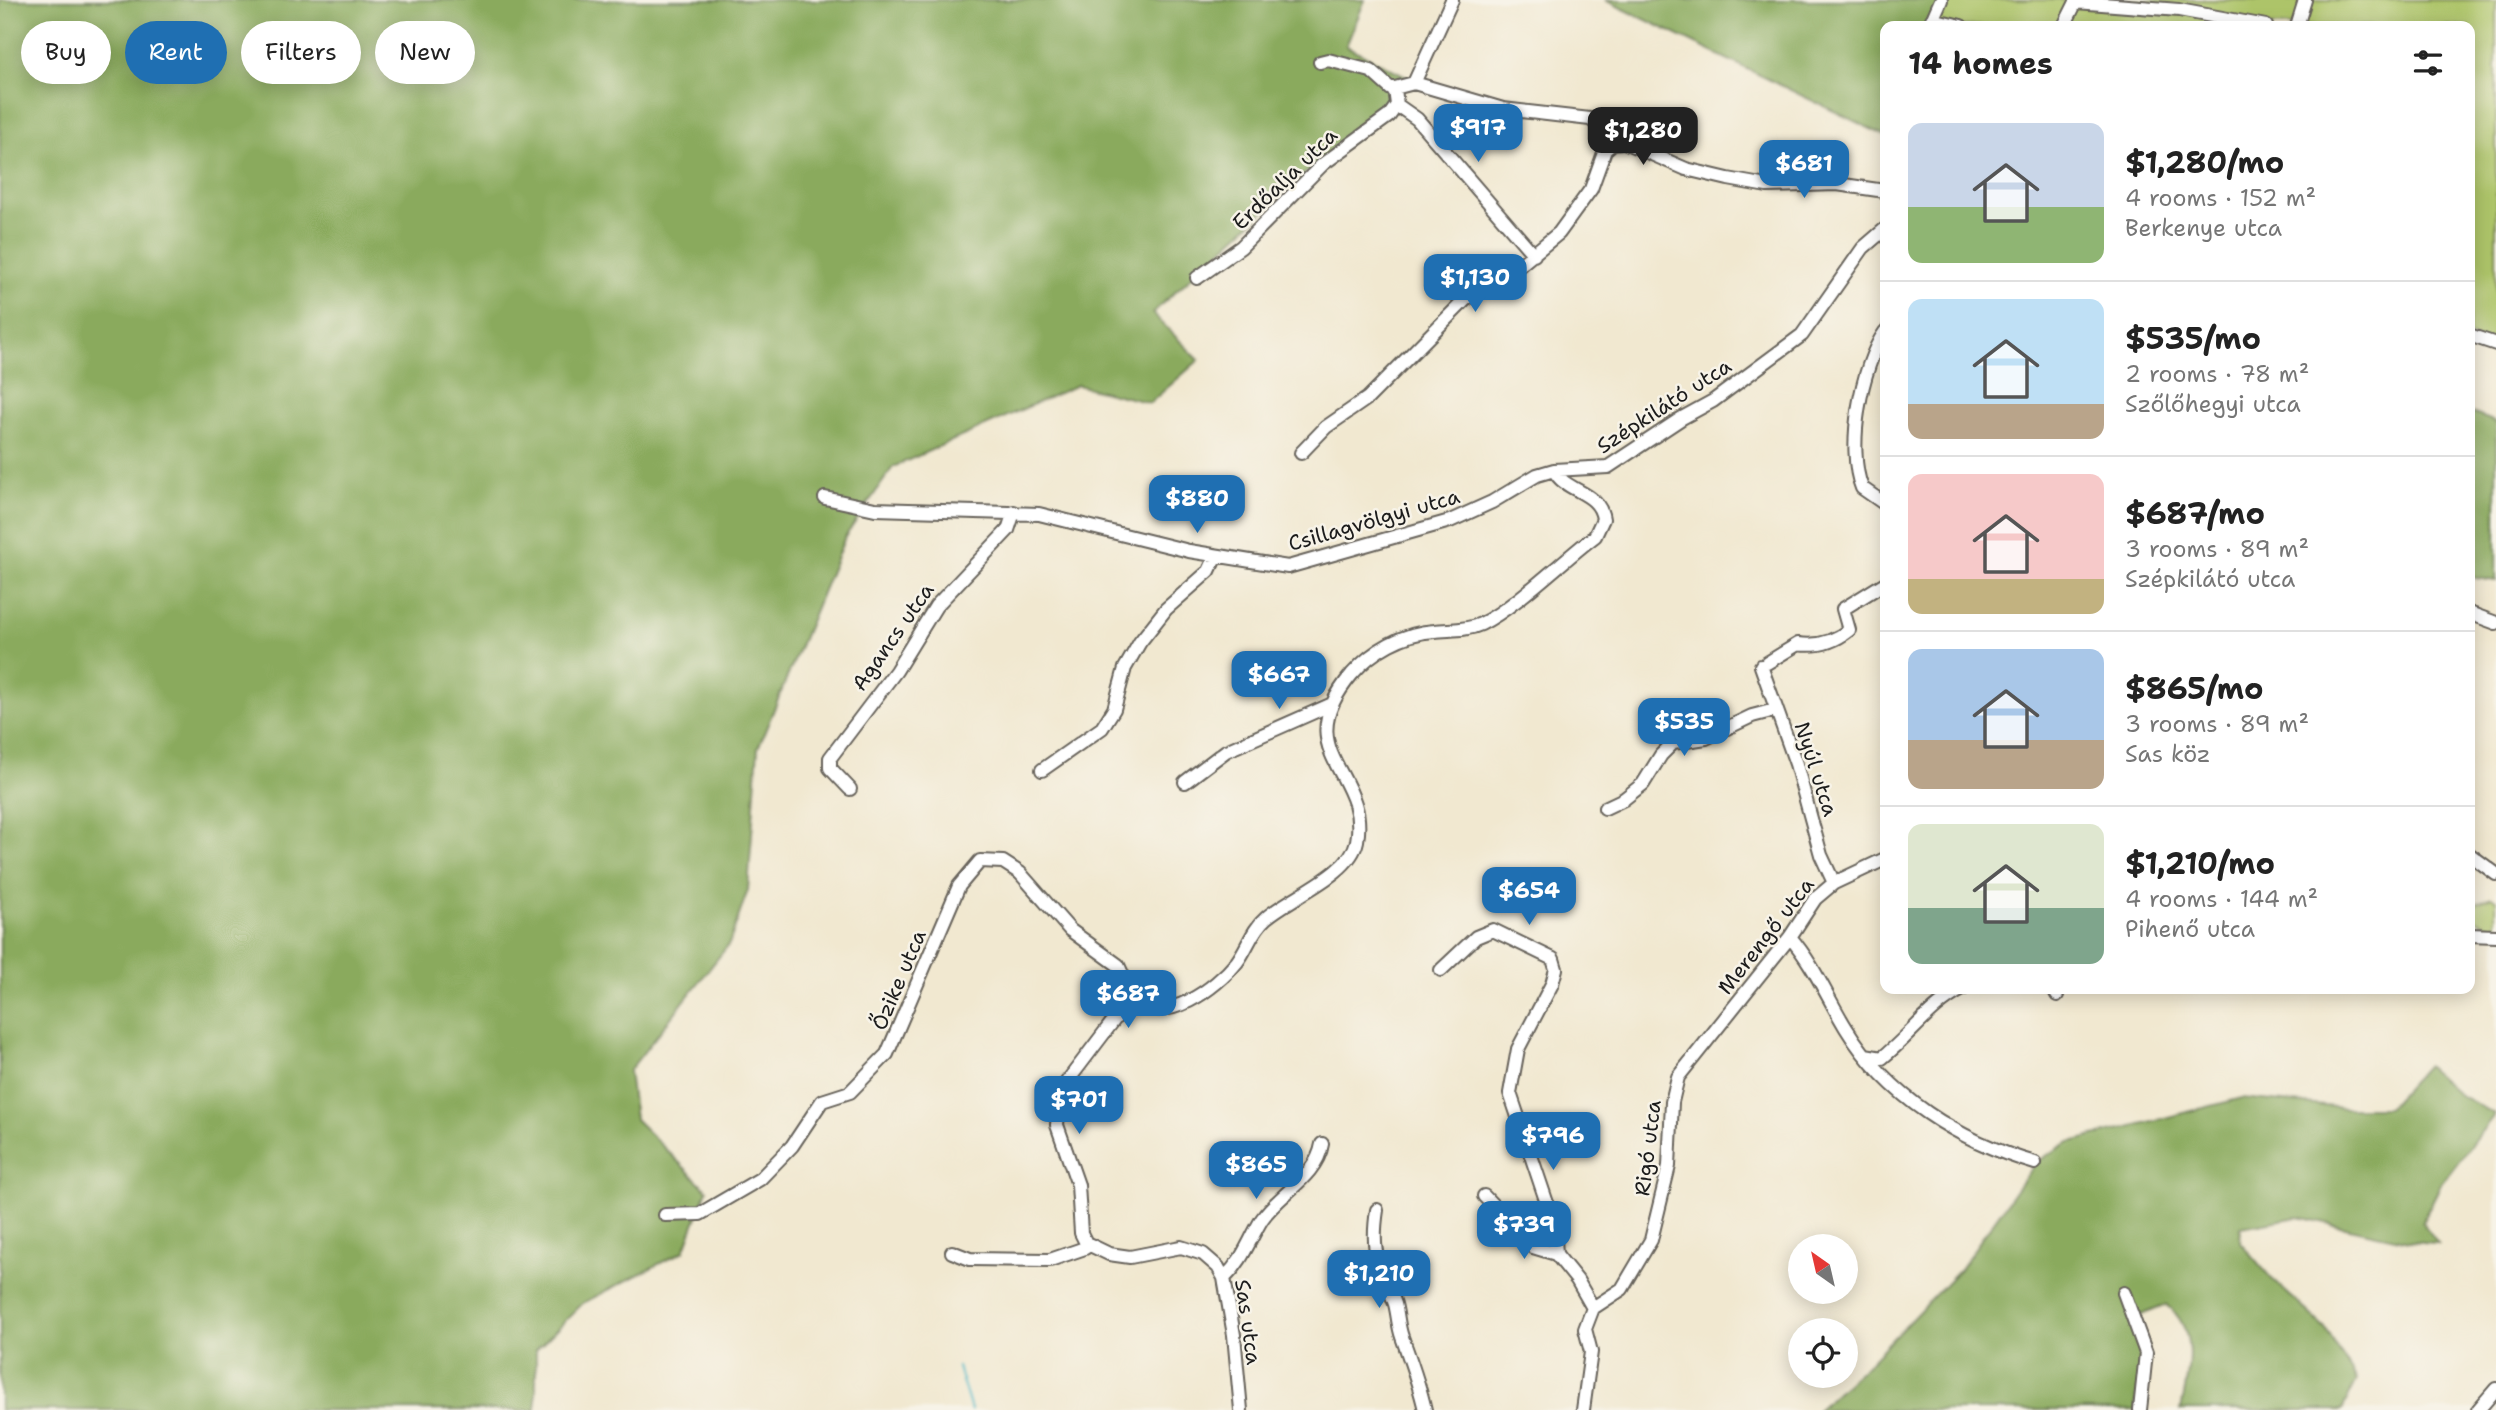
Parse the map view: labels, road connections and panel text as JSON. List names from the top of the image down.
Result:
{
  "streets": {
    "street": [
      "Erdőalja utca",
      "Szépkilátó utca",
      "Csillagvölgyi utca",
      "Agancs utca",
      "Nyúl utca",
      "Merengő utca",
      "Őzike utca",
      "Rigó utca",
      "Sas utca"
    ]
  },
  "crossings": [
    ["Szépkilátó utca", "Csillagvölgyi utca"],
    ["Csillagvölgyi utca", "Agancs utca"],
    ["Nyúl utca", "Merengő utca"],
    ["Merengő utca", "Rigó utca"]
  ],
  "north": "top left",
  "page": {
    "chip": [
      "Buy",
      "Rent",
      "Filters",
      "New"
    ],
    "heading": "14 homes",
    "price": [
      "$917",
      "$1,280",
      "$681",
      "$1,130",
      "$880",
      "$667",
      "$535",
      "$654",
      "$687",
      "$701",
      "$796",
      "$865",
      "$739",
      "$1,210"
    ],
    "list": [
      {
        "name": "$1,280/mo",
        "note": "4 rooms · 152 m² · Berkenye utca"
      },
      {
        "name": "$535/mo",
        "note": "2 rooms · 78 m² · Szőlőhegyi utca"
      },
      {
        "name": "$687/mo",
        "note": "3 rooms · 89 m² · Szépkilátó utca"
      },
      {
        "name": "$865/mo",
        "note": "3 rooms · 89 m² · Sas köz"
      },
      {
        "name": "$1,210/mo",
        "note": "4 rooms · 144 m² · Pihenő utca"
      }
    ]
  }
}
